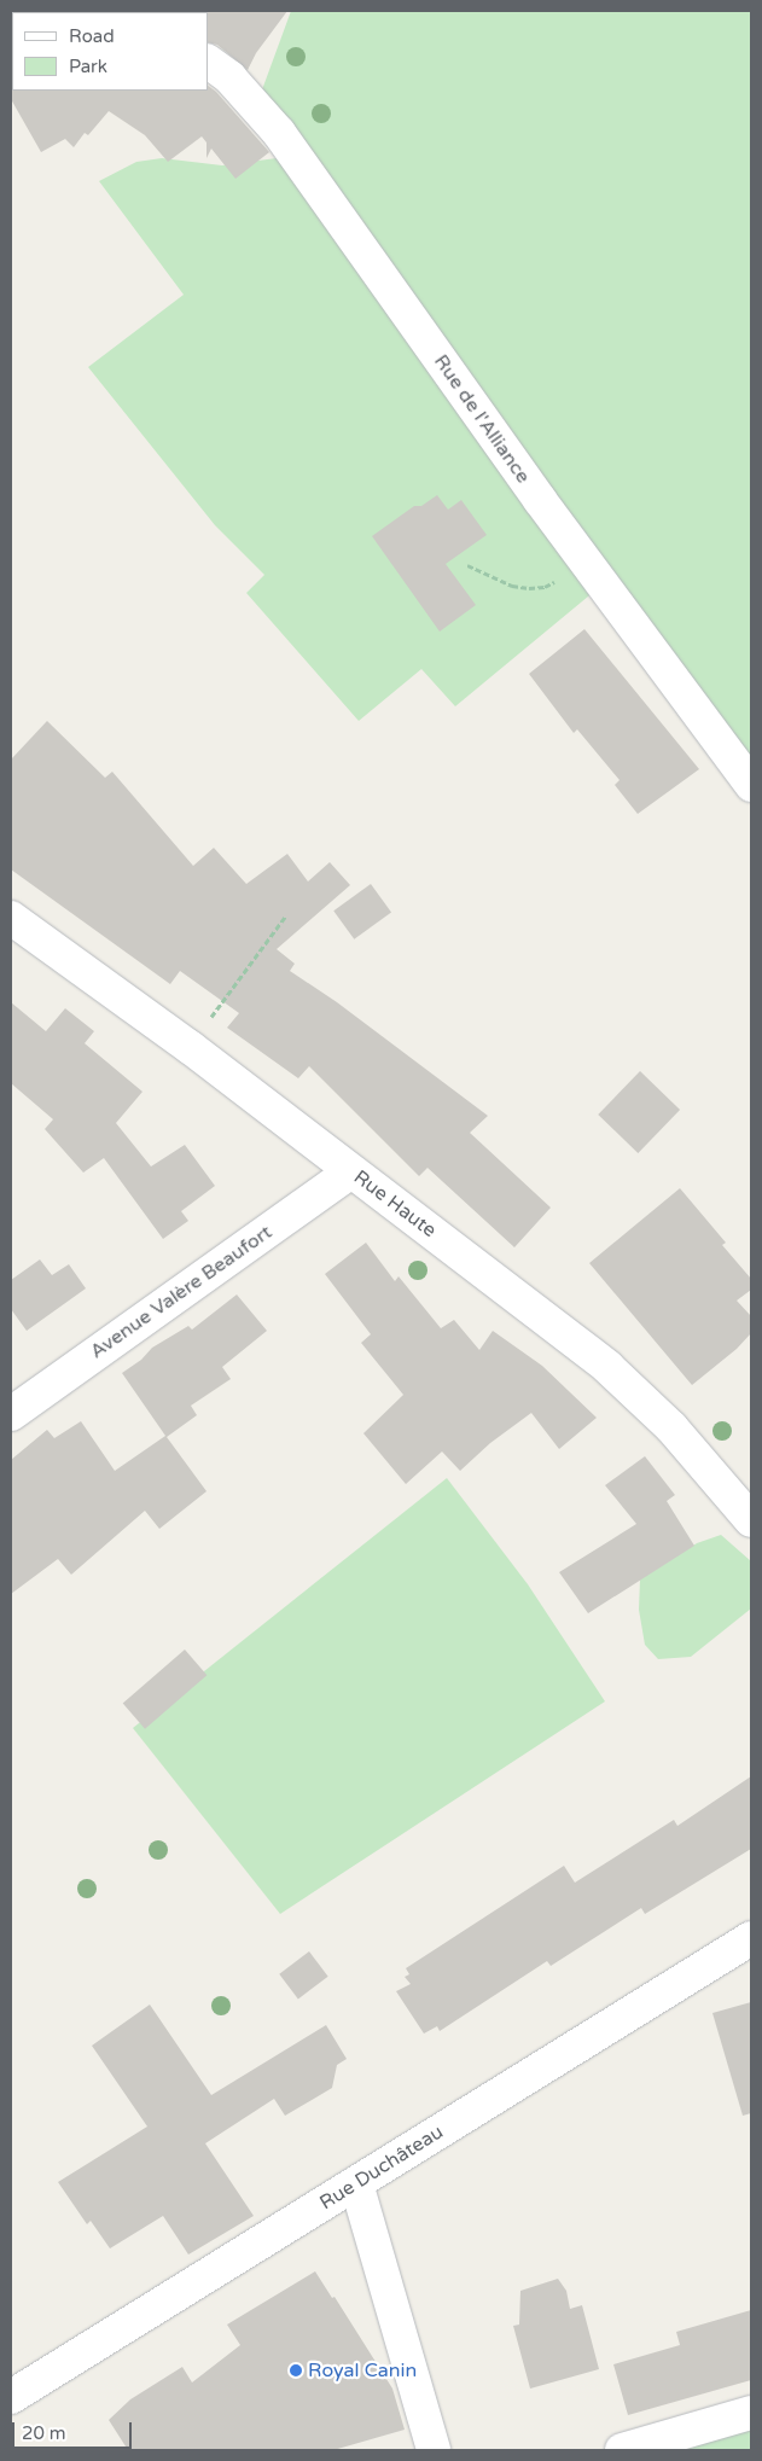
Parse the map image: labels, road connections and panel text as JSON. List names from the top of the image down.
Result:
{
  "streets": {
    "street": [
      "Rue de l'Alliance",
      "Rue Haute",
      "Avenue Valère Beaufort",
      "Rue Duchâteau"
    ]
  },
  "crossings": [
    ["Rue Haute", "Avenue Valère Beaufort"]
  ],
  "places": ["Royal Canin"],
  "legend": ["Road", "Park"],
  "scale_bar": "20 m"
}
